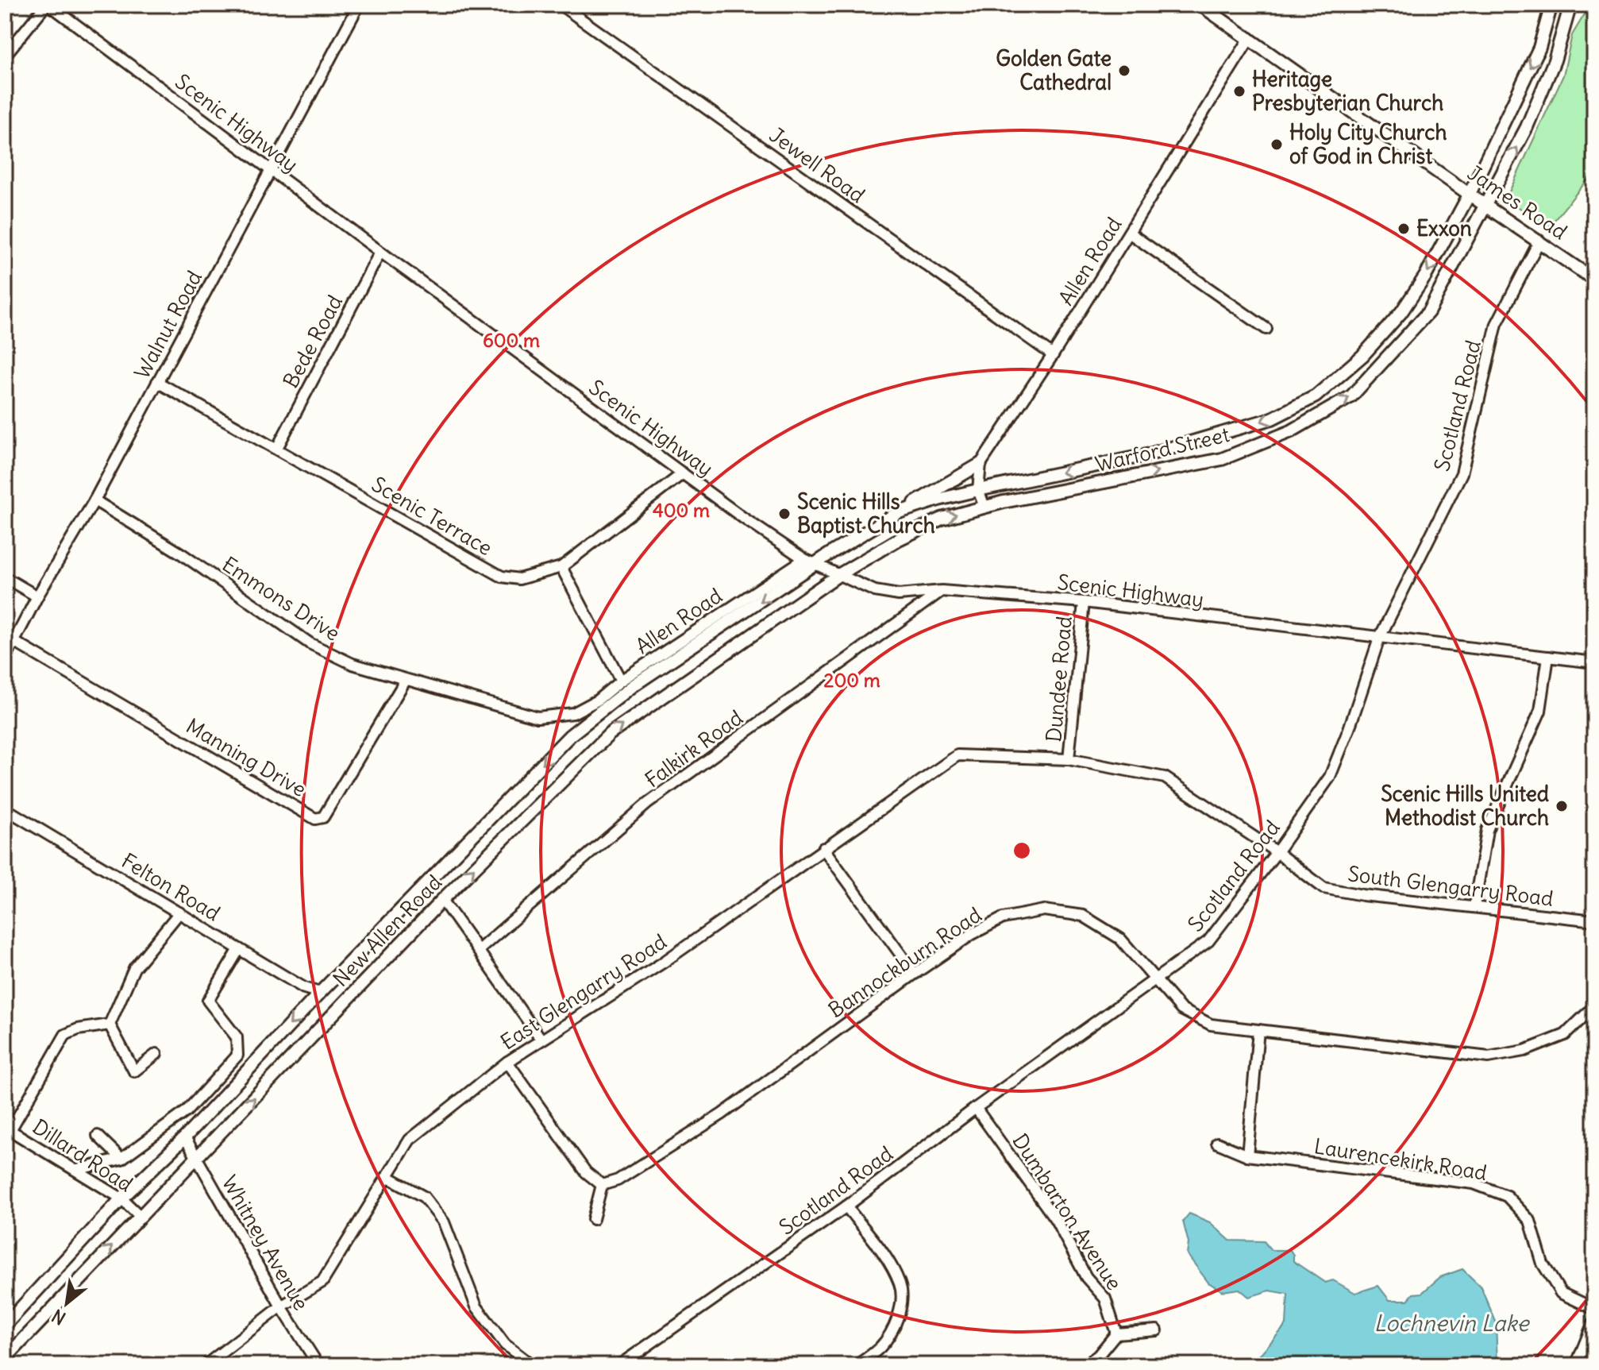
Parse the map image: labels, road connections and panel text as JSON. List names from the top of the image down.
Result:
{
  "streets": {
    "main road": ["James Road", "Warford Street", "New Allen Road"],
    "street": [
      "Scenic Highway",
      "Jewell Road",
      "Allen Road",
      "Walnut Road",
      "Bede Road",
      "Scotland Road",
      "Scenic Terrace",
      "Emmons Drive",
      "Dundee Road",
      "Falkirk Road",
      "Manning Drive",
      "South Glengarry Road",
      "Felton Road",
      "Bannockburn Road",
      "East Glengarry Road",
      "Dillard Road",
      "Laurencekirk Road",
      "Dumbarton Avenue",
      "Whitney Avenue"
    ]
  },
  "crossings": [
    ["Scenic Highway", "Allen Road"],
    ["Scenic Highway", "Walnut Road"],
    ["Scenic Highway", "Bede Road"],
    ["Scenic Highway", "Scotland Road"],
    ["Scenic Highway", "Warford Street"],
    ["Scenic Highway", "Scenic Terrace"],
    ["Scenic Highway", "Dundee Road"],
    ["Scenic Highway", "Falkirk Road"],
    ["Scenic Highway", "New Allen Road"],
    ["Jewell Road", "Allen Road"],
    ["James Road", "Allen Road"],
    ["James Road", "Scotland Road"],
    ["James Road", "Warford Street"],
    ["Allen Road", "Warford Street"],
    ["Allen Road", "Emmons Drive"],
    ["Walnut Road", "Scenic Terrace"],
    ["Walnut Road", "Emmons Drive"],
    ["Walnut Road", "Manning Drive"],
    ["Bede Road", "Scenic Terrace"],
    ["Scotland Road", "South Glengarry Road"],
    ["Scotland Road", "Bannockburn Road"],
    ["Scotland Road", "Dumbarton Avenue"],
    ["Warford Street", "New Allen Road"],
    ["Emmons Drive", "Manning Drive"],
    ["Dundee Road", "South Glengarry Road"],
    ["South Glengarry Road", "East Glengarry Road"],
    ["Felton Road", "New Allen Road"],
    ["New Allen Road", "Dillard Road"],
    ["New Allen Road", "Whitney Avenue"],
    ["East Glengarry Road", "Whitney Avenue"]
  ],
  "water": ["Lochnevin Lake"],
  "places": [
    "Golden Gate Cathedral",
    "Heritage Presbyterian Church",
    "Holy City Church of God in Christ",
    "Exxon",
    "Scenic Hills Baptist Church",
    "Scenic Hills United Methodist Church"
  ],
  "north": "bottom left",
  "rings": ["600 m", "400 m", "200 m"]
}
